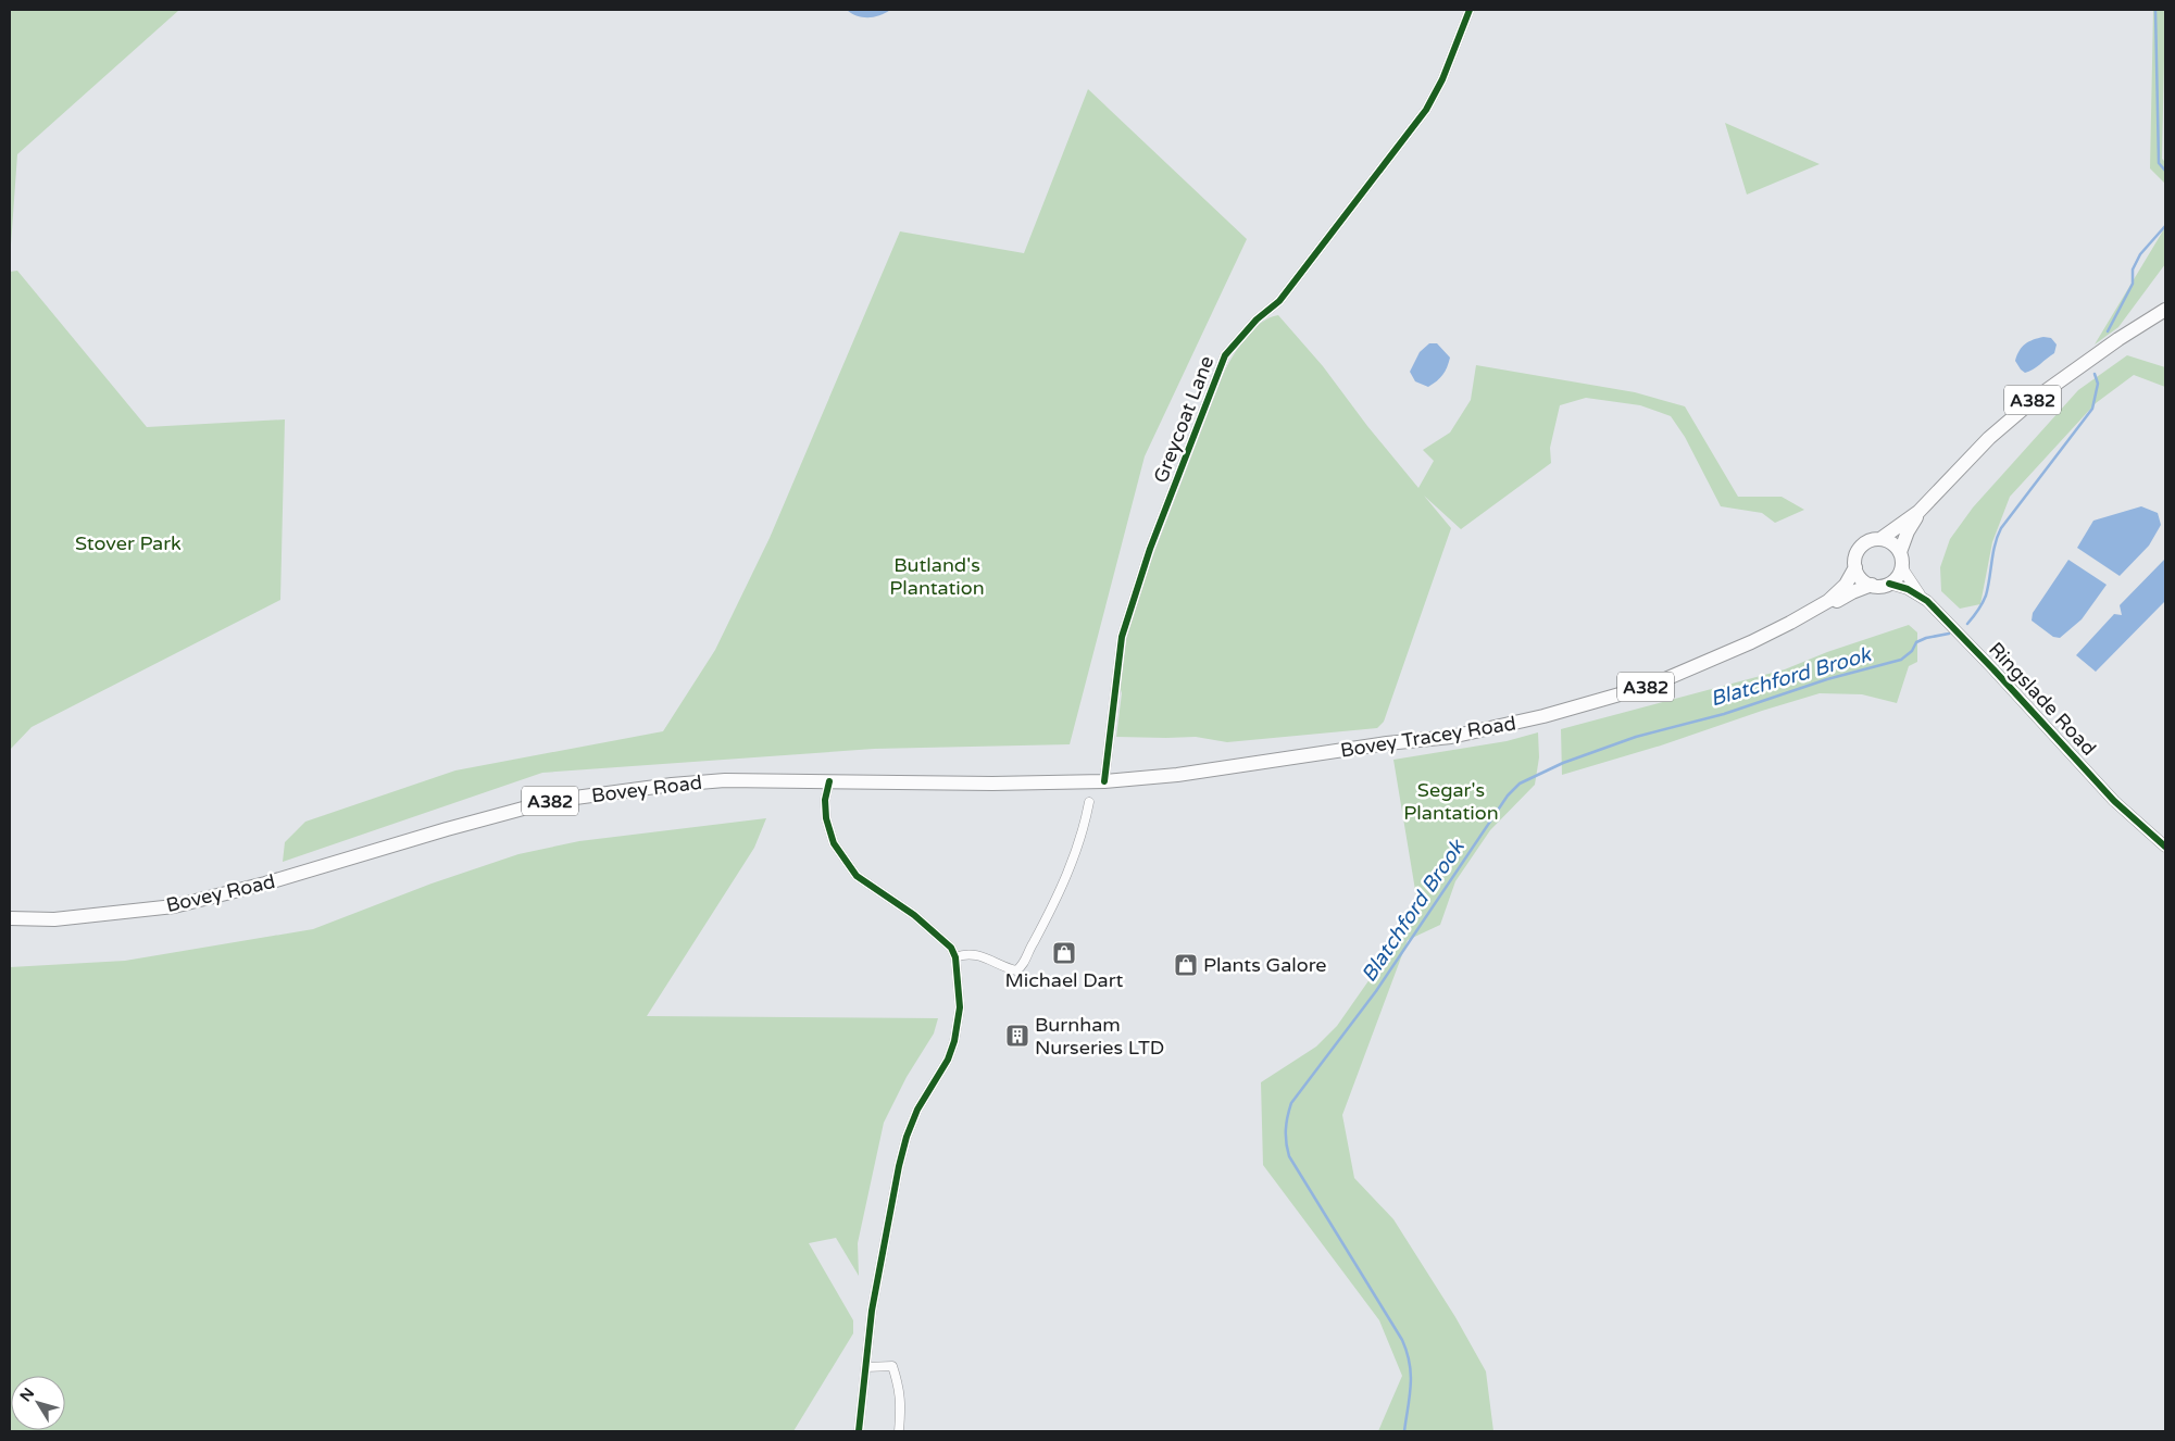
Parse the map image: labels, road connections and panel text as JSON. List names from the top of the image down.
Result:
{
  "streets": {
    "main road": ["A382", "Bovey Tracey Road", "Bovey Road"],
    "street": ["Greycoat Lane", "Ringslade Road"]
  },
  "crossings": [
    ["A382", "Ringslade Road"],
    ["A382", "Bovey Tracey Road"],
    ["Greycoat Lane", "Bovey Tracey Road"],
    ["Greycoat Lane", "Bovey Road"],
    ["Ringslade Road", "Bovey Tracey Road"],
    ["Bovey Tracey Road", "Bovey Road"]
  ],
  "water": ["Blatchford Brook"],
  "parks": ["Stover Park", "Butland's Plantation", "Segar's Plantation"],
  "places": {
    "shop": ["Michael Dart", "Plants Galore"],
    "building": ["Burnham Nurseries LTD"]
  },
  "north": "top left"
}
